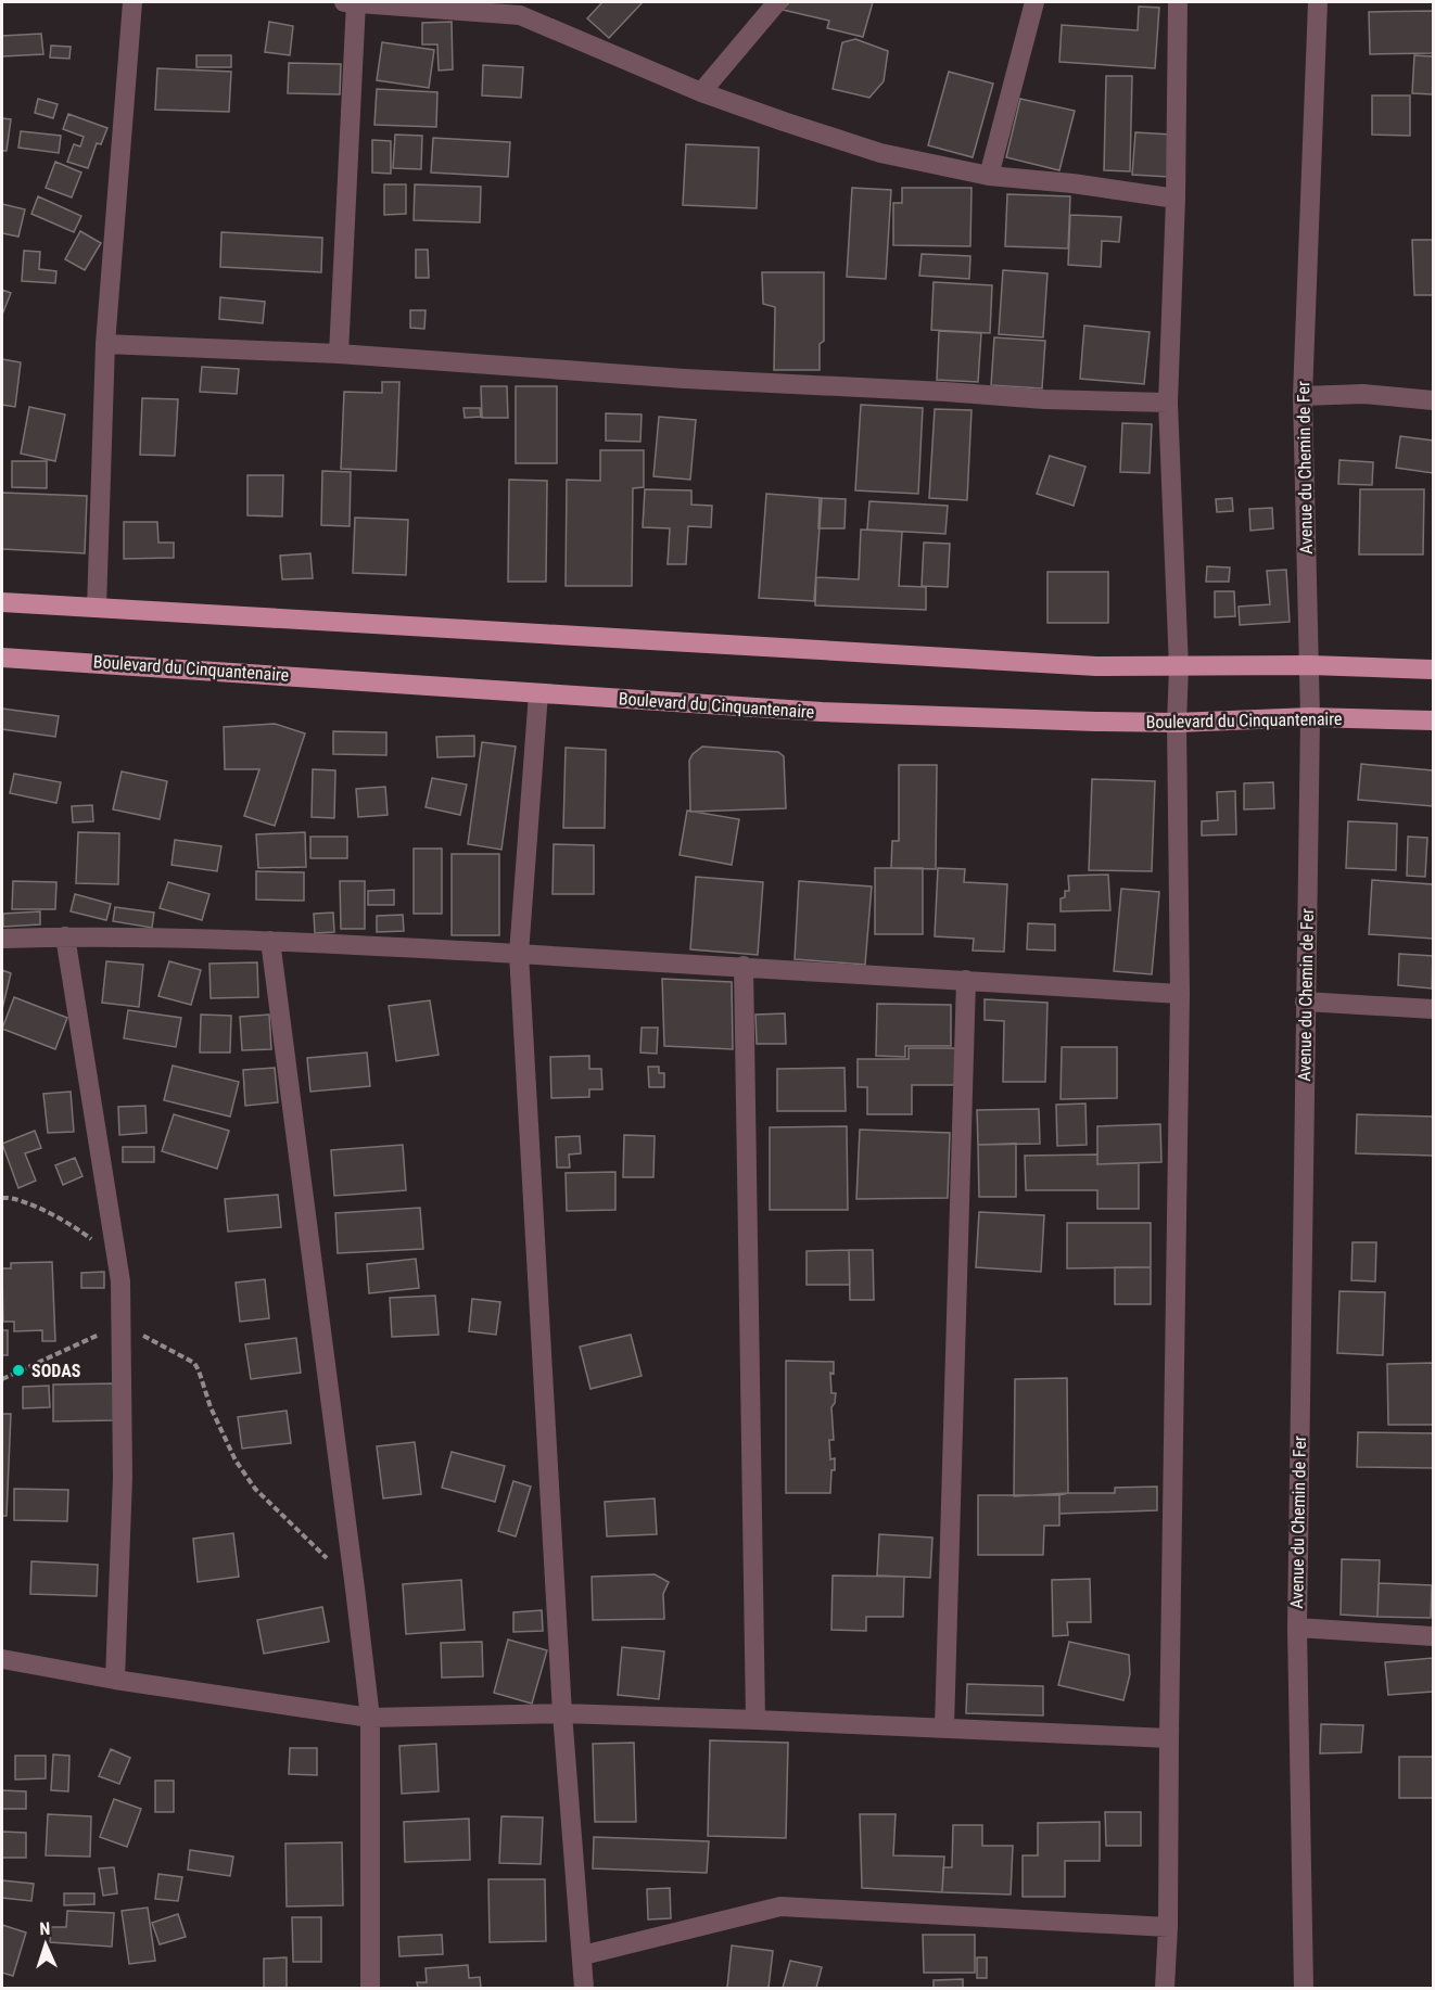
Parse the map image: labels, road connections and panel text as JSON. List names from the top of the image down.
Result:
{
  "streets": {
    "main road": ["Boulevard du Cinquantenaire"],
    "street": ["Avenue du Chemin de Fer"]
  },
  "crossings": [
    ["Avenue du Chemin de Fer", "Boulevard du Cinquantenaire"]
  ],
  "places": ["SODAS"],
  "north": "top"
}
